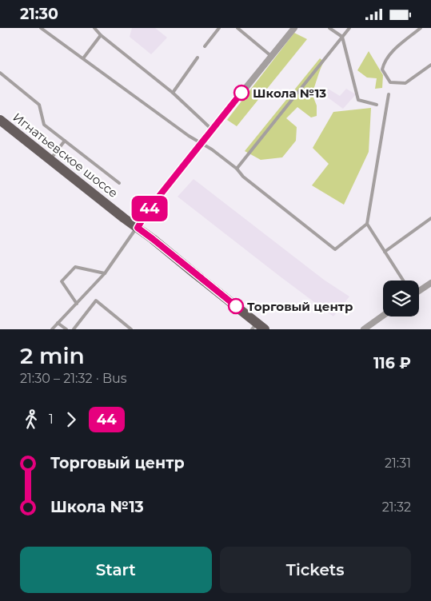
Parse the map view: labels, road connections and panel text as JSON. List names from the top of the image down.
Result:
{
  "streets": {
    "main road": ["Игнатьевское шоссе"]
  },
  "places": ["Школа №13", "Торговый центр"],
  "lines": ["bus line 44"],
  "page": {
    "status": "21:30",
    "on_map": "44",
    "heading": ["2 min", "21:30 – 21:32 · Bus", "116 ₽"],
    "legs": ["1", "44"],
    "list": [
      {
        "name": "Торговый центр",
        "value": "21:31"
      },
      {
        "name": "Школа №13",
        "value": "21:32"
      }
    ],
    "buttons": ["Start", "Tickets"]
  }
}
